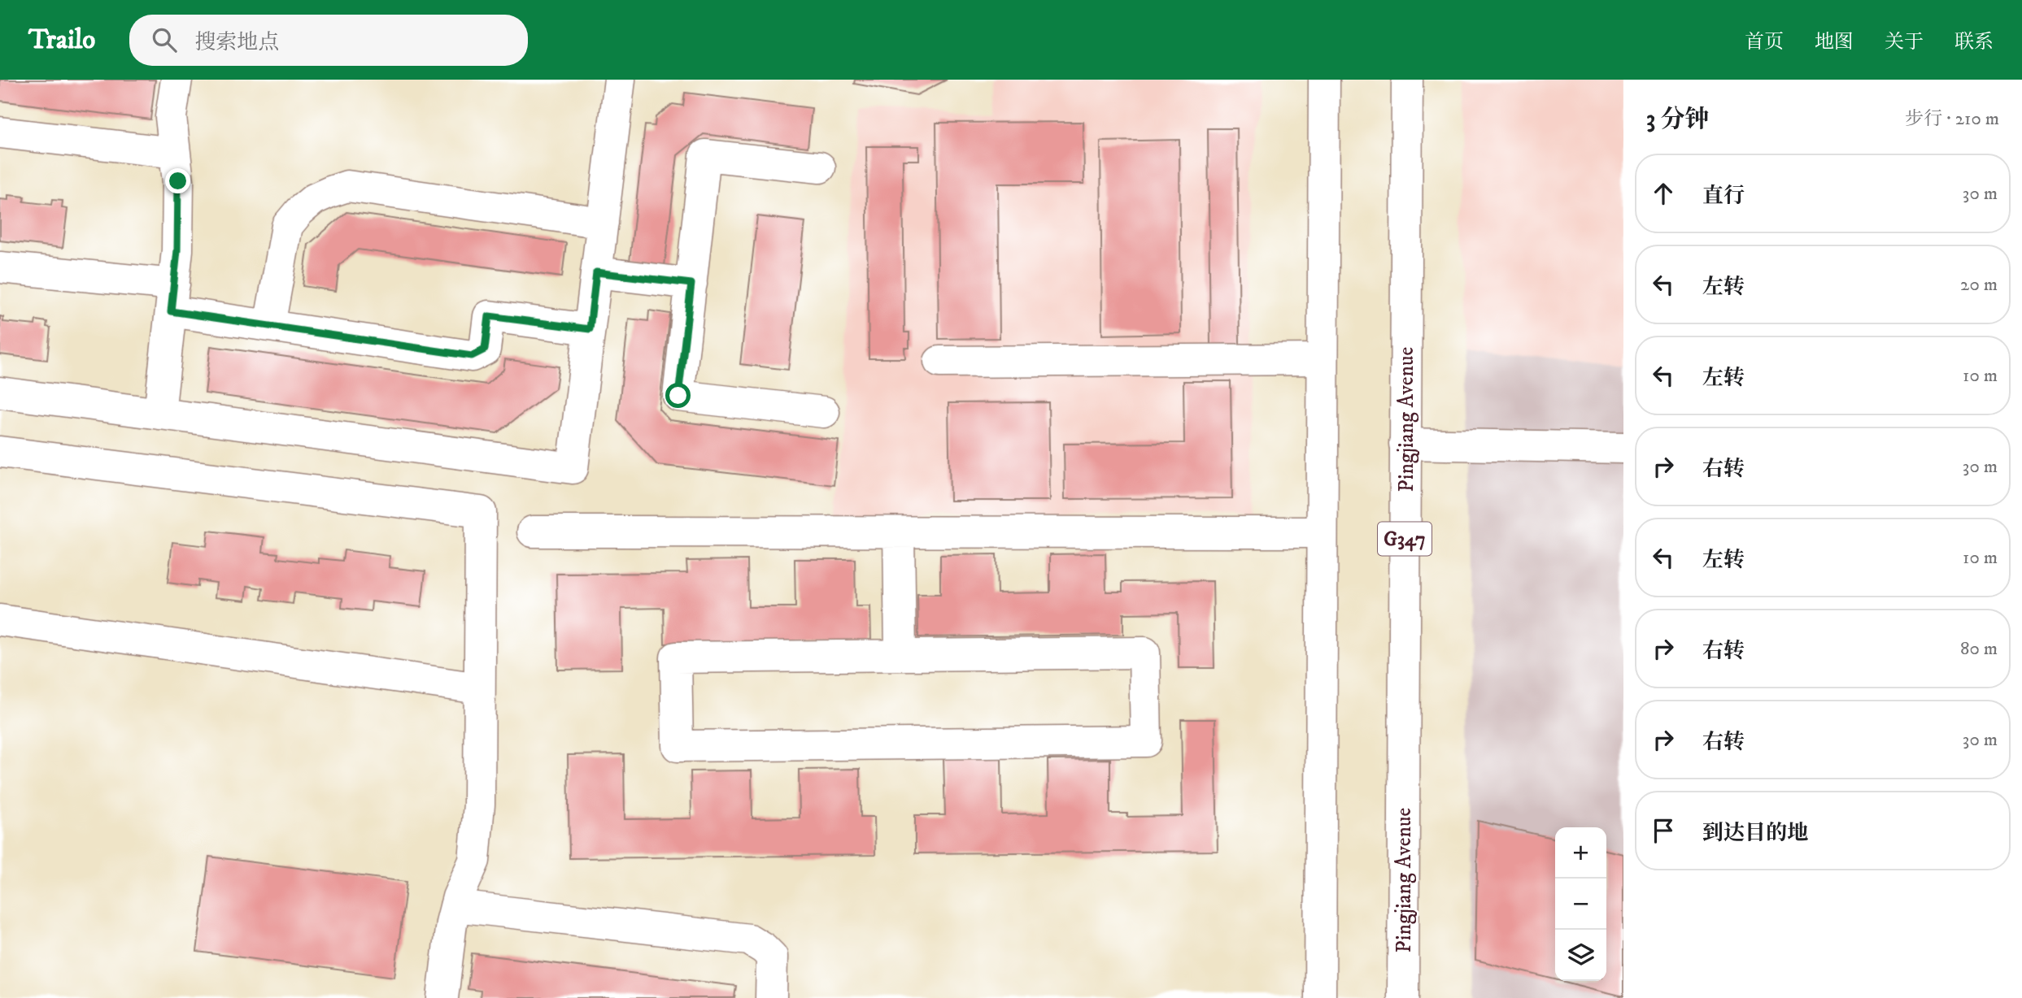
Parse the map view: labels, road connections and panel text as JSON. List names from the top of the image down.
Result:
{
  "streets": {
    "main road": ["Pingjiang Avenue", "G347"]
  },
  "page": {
    "header": "Trailo",
    "search": "搜索地点",
    "nav": [
      "首页",
      "地图",
      "关于",
      "联系"
    ],
    "heading": ["3 分钟", "步行 · 210 m"],
    "list": [
      ["直行", "30 m"],
      ["左转", "20 m"],
      ["左转", "10 m"],
      ["右转", "30 m"],
      ["左转", "10 m"],
      ["右转", "80 m"],
      ["右转", "30 m"],
      "到达目的地"
    ],
    "map_buttons": ["+", "−"]
  }
}
